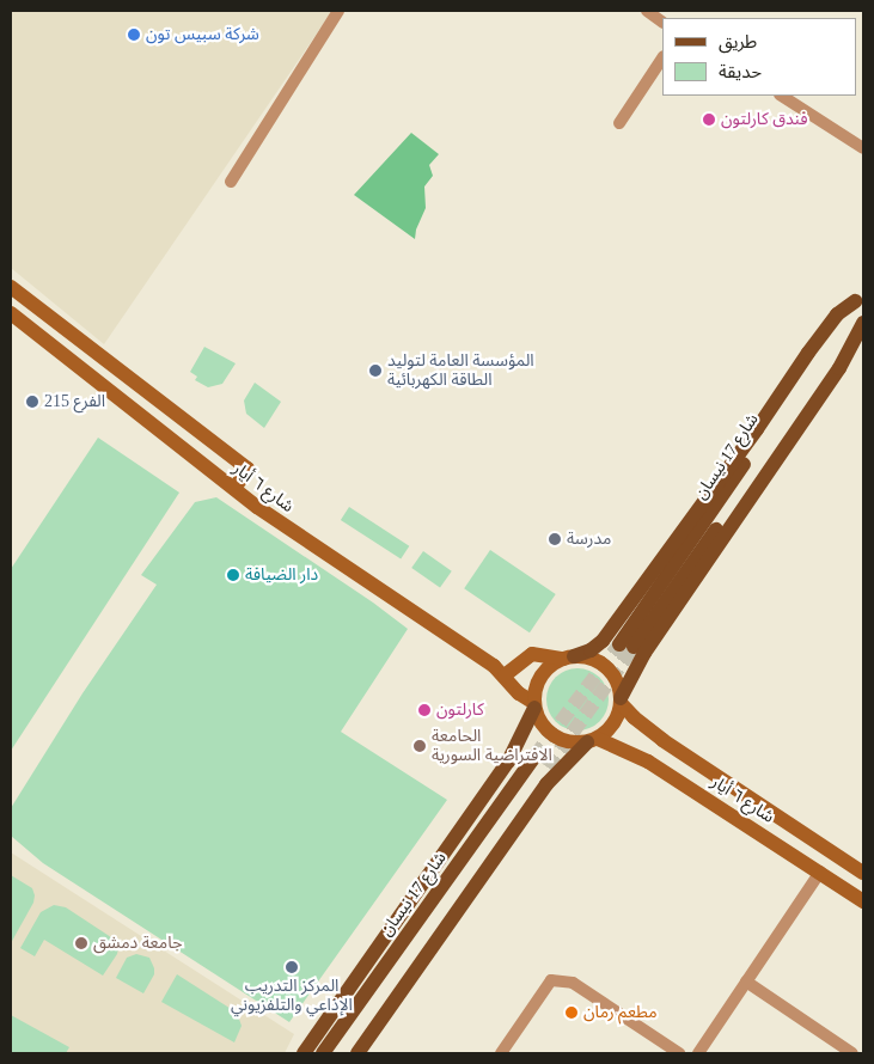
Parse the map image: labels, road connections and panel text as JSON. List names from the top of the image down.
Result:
{
  "streets": {
    "main road": ["شارع 17 نيسان", "شارع ٦ أيار"]
  },
  "places": [
    "شركة سبيس تون",
    "فندق كارلتون",
    "المؤسسة العامة لتوليد الطاقة الكهربائية",
    "الفرع 215",
    "مدرسة",
    "دار الضيافة",
    "كارلتون",
    "الحامعة الافتراضية السورية",
    "جامعة دمشق",
    "المركز التدريب الإذاعي والتلفزيوني",
    "مطعم رمان"
  ],
  "legend": ["طريق", "حديقة"]
}
